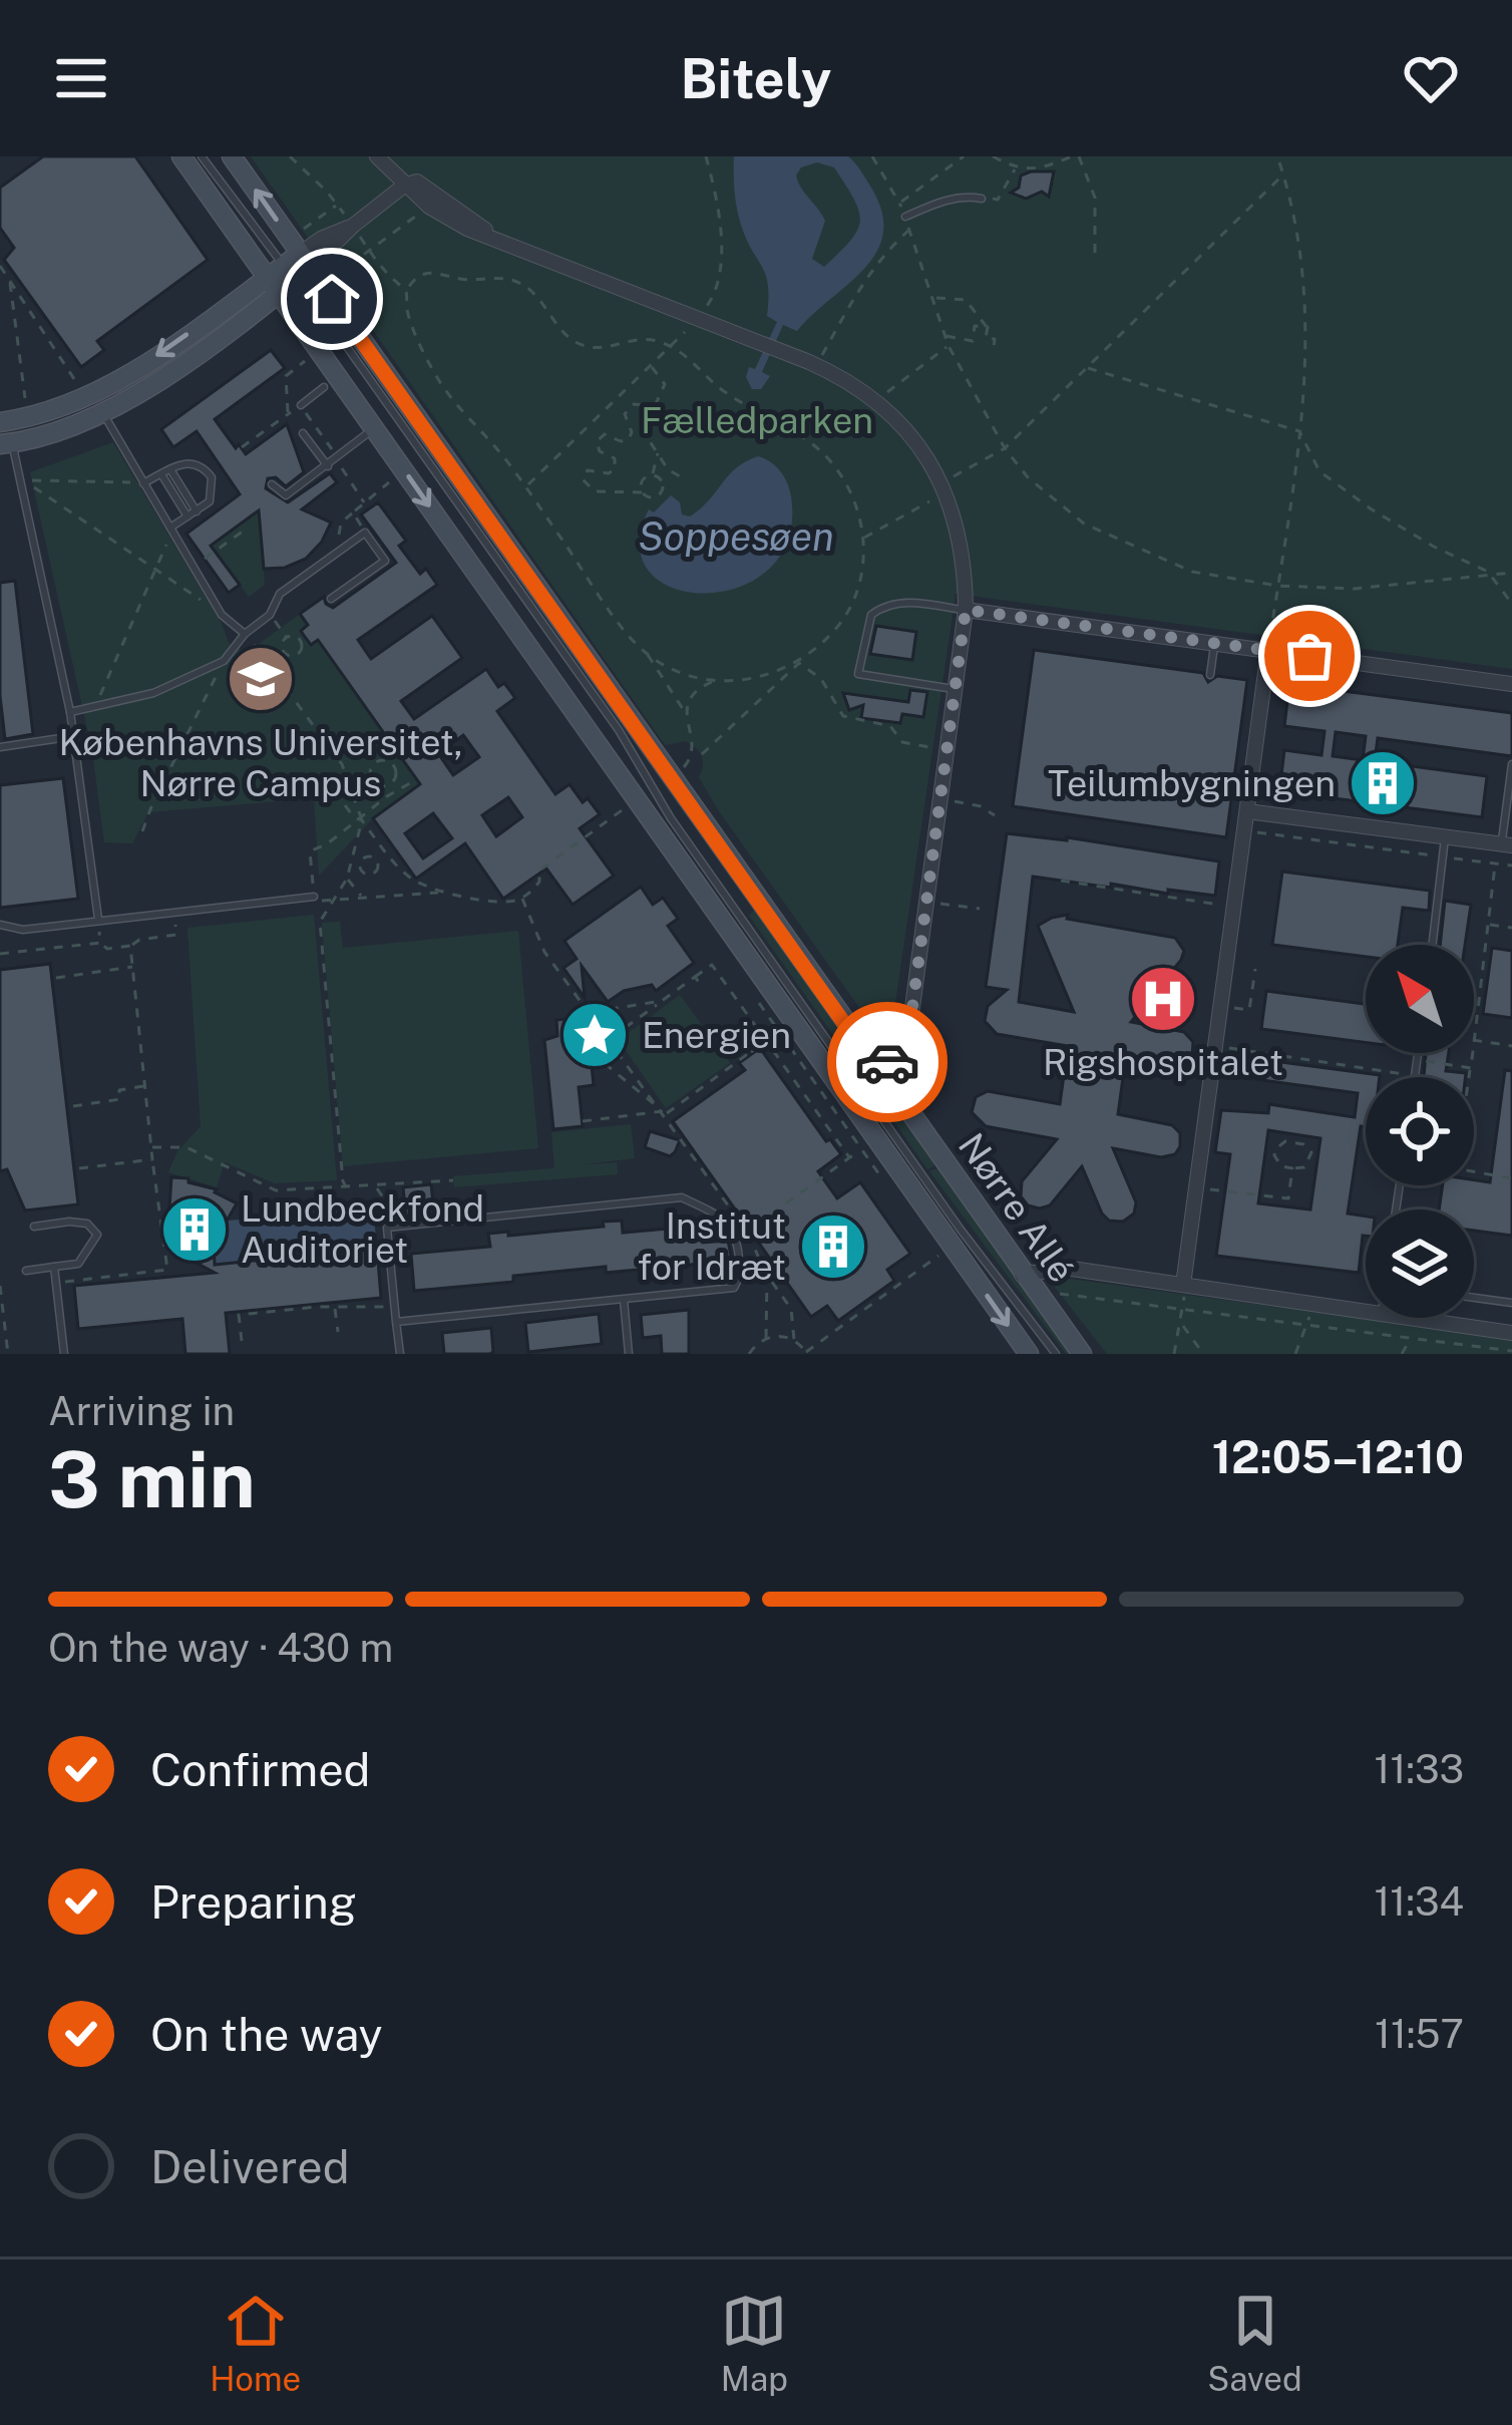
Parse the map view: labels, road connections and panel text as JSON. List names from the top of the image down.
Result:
{
  "streets": {
    "street": ["Nørre Allé"]
  },
  "water": ["Soppesøen"],
  "parks": ["Fælledparken"],
  "places": {
    "school or university": ["Københavns Universitet, Nørre Campus"],
    "building": ["Teilumbygningen", "Lundbeckfond Auditoriet", "Institut for Idræt"],
    "hospital": ["Rigshospitalet"],
    "place": ["Energien"]
  },
  "north": "top left",
  "page": {
    "header": "Bitely",
    "heading": ["3 min", "Arriving in", "12:05–12:10"],
    "bar": "On the way · 430 m",
    "list": [
      ["Confirmed", "11:33"],
      ["Preparing", "11:34"],
      ["On the way", "11:57"],
      "Delivered"
    ],
    "tabs": ["Home", "Map", "Saved"]
  }
}
